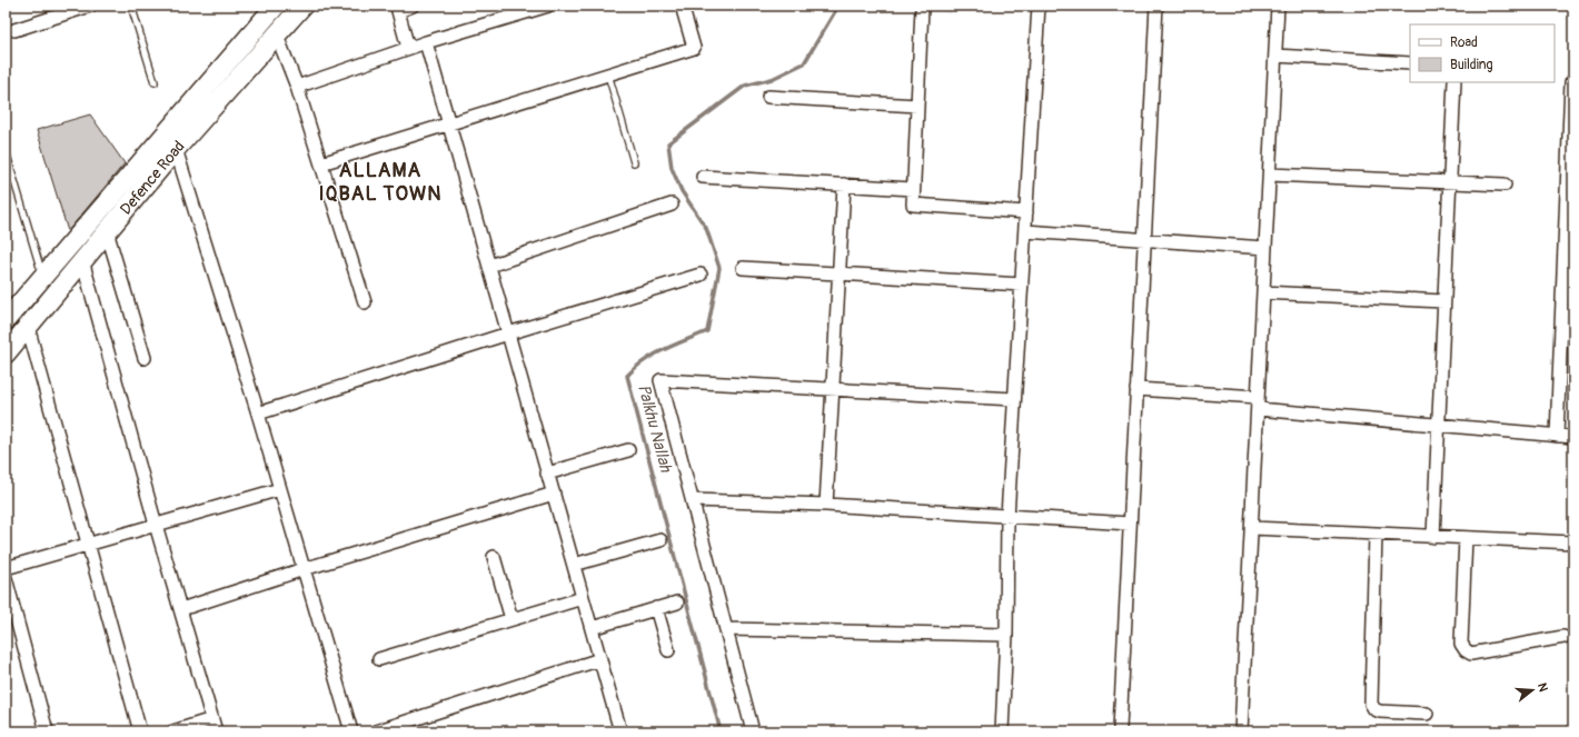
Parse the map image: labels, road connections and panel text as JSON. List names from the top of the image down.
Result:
{
  "streets": {
    "main road": ["Defence Road"]
  },
  "districts": ["ALLAMA IQBAL TOWN"],
  "water": ["Palkhu Nallah"],
  "legend": ["Road", "Building"],
  "north": "right"
}
